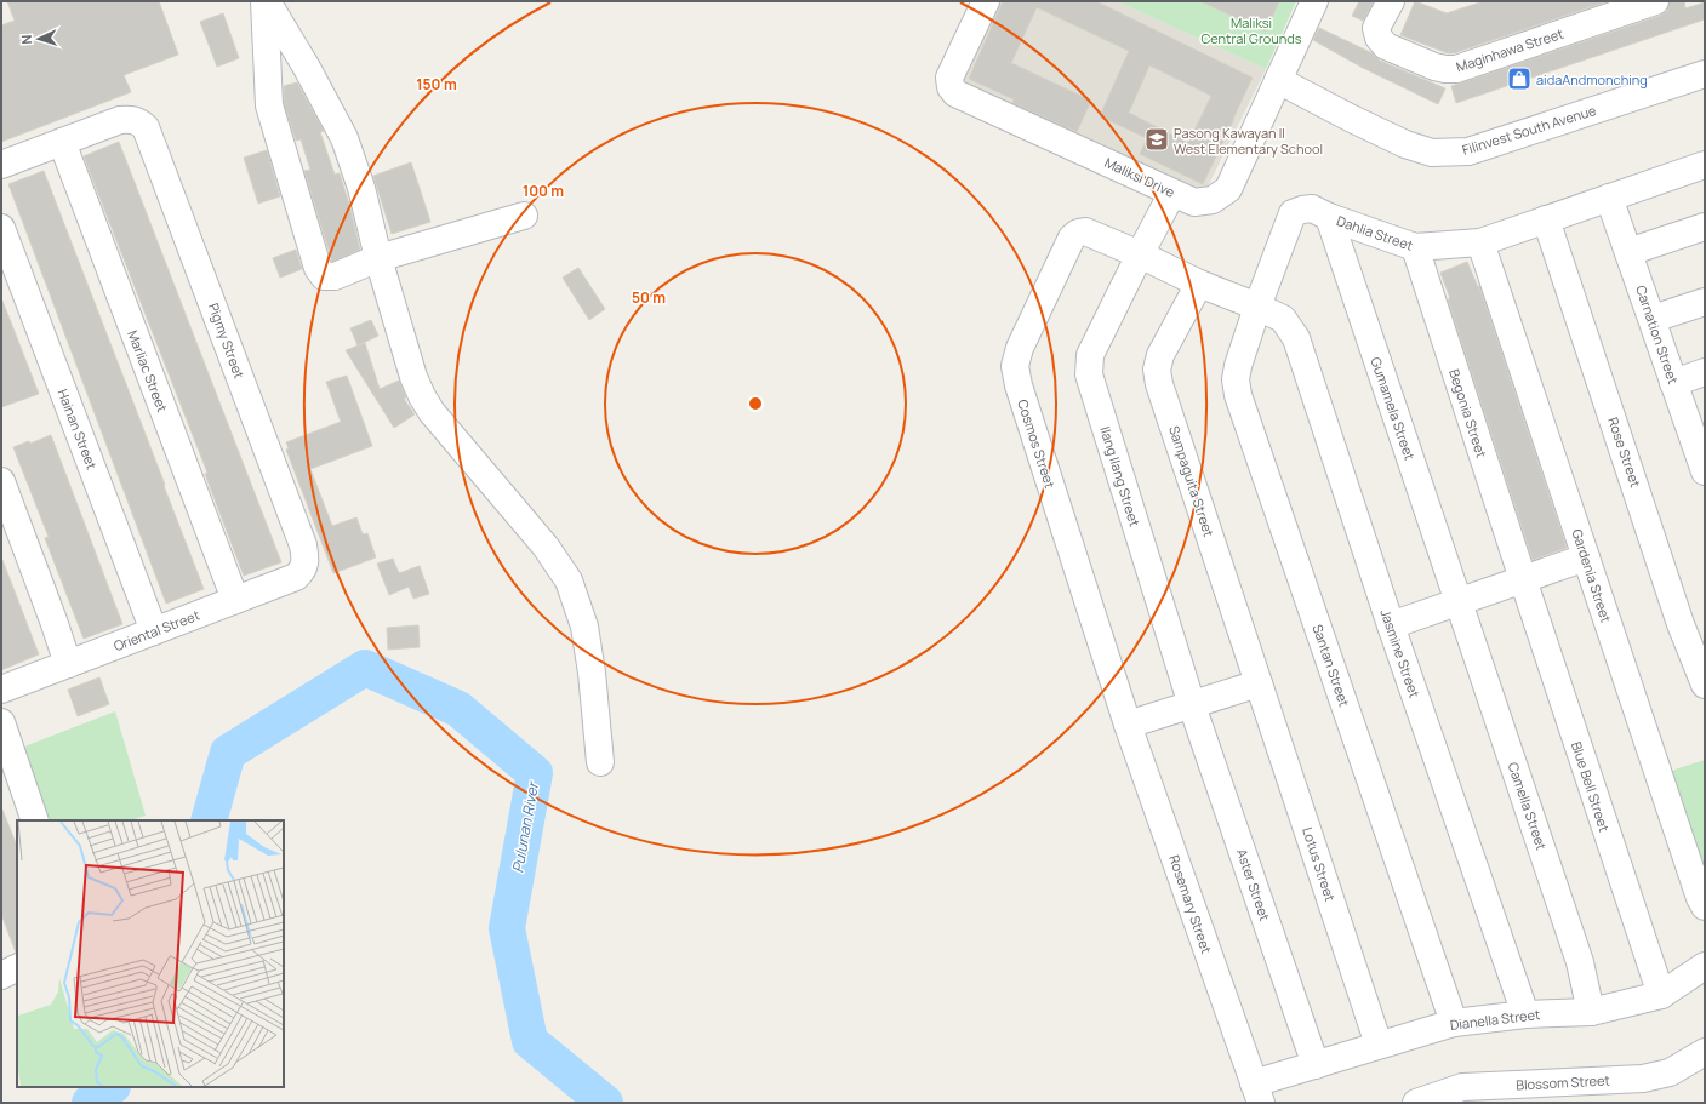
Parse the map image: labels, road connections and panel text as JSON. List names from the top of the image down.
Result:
{
  "streets": {
    "street": [
      "Maginhawa Street",
      "Filinvest South Avenue",
      "Maliksi Drive",
      "Dahlia Street",
      "Carnation Street",
      "Pigmy Street",
      "Marliac Street",
      "Gumamela Street",
      "Begonia Street",
      "Hainan Street",
      "Cosmos Street",
      "Rose Street",
      "Ilang Ilang Street",
      "Sampaguita Street",
      "Gardenia Street",
      "Oriental Street",
      "Jasmine Street",
      "Santan Street",
      "Blue Bell Street",
      "Camella Street",
      "Lotus Street",
      "Aster Street",
      "Rosemary Street",
      "Dianella Street",
      "Blossom Street"
    ]
  },
  "crossings": [
    ["Filinvest South Avenue", "Maliksi Drive"],
    ["Maliksi Drive", "Ilang Ilang Street"],
    ["Dahlia Street", "Carnation Street"],
    ["Dahlia Street", "Gumamela Street"],
    ["Dahlia Street", "Begonia Street"],
    ["Dahlia Street", "Rose Street"],
    ["Dahlia Street", "Gardenia Street"],
    ["Dahlia Street", "Jasmine Street"],
    ["Dahlia Street", "Santan Street"],
    ["Pigmy Street", "Marliac Street"],
    ["Pigmy Street", "Oriental Street"],
    ["Marliac Street", "Oriental Street"],
    ["Gumamela Street", "Camella Street"],
    ["Begonia Street", "Blue Bell Street"],
    ["Hainan Street", "Oriental Street"],
    ["Cosmos Street", "Ilang Ilang Street"],
    ["Cosmos Street", "Rosemary Street"],
    ["Ilang Ilang Street", "Aster Street"],
    ["Sampaguita Street", "Lotus Street"],
    ["Jasmine Street", "Santan Street"],
    ["Jasmine Street", "Dianella Street"],
    ["Santan Street", "Dianella Street"],
    ["Blue Bell Street", "Dianella Street"],
    ["Camella Street", "Dianella Street"],
    ["Lotus Street", "Dianella Street"],
    ["Aster Street", "Dianella Street"],
    ["Rosemary Street", "Dianella Street"]
  ],
  "water": ["Pulunan River"],
  "parks": ["Maliksi Central Grounds"],
  "places": {
    "shop": ["aidaAndmonching"],
    "school or university": ["Pasong Kawayan II West Elementary School"]
  },
  "north": "left",
  "rings": ["150 m", "100 m", "50 m"]
}
